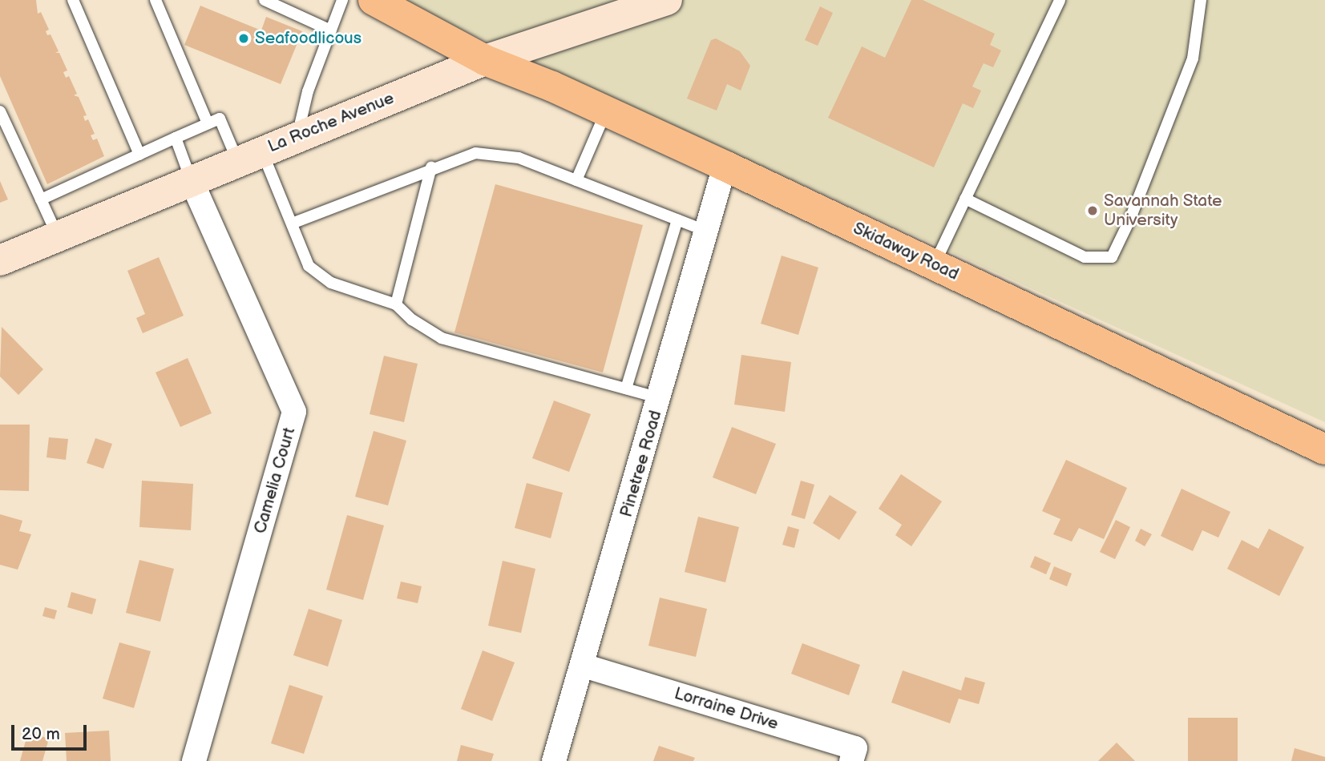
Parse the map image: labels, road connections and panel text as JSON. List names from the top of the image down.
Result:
{
  "streets": {
    "main road": ["La Roche Avenue", "Skidaway Road"],
    "street": ["Pinetree Road", "Camelia Court", "Lorraine Drive"]
  },
  "crossings": [
    ["La Roche Avenue", "Skidaway Road"],
    ["La Roche Avenue", "Camelia Court"],
    ["Skidaway Road", "Pinetree Road"],
    ["Pinetree Road", "Lorraine Drive"]
  ],
  "places": ["Seafoodlicous", "Savannah State University"],
  "scale_bar": "20 m"
}
